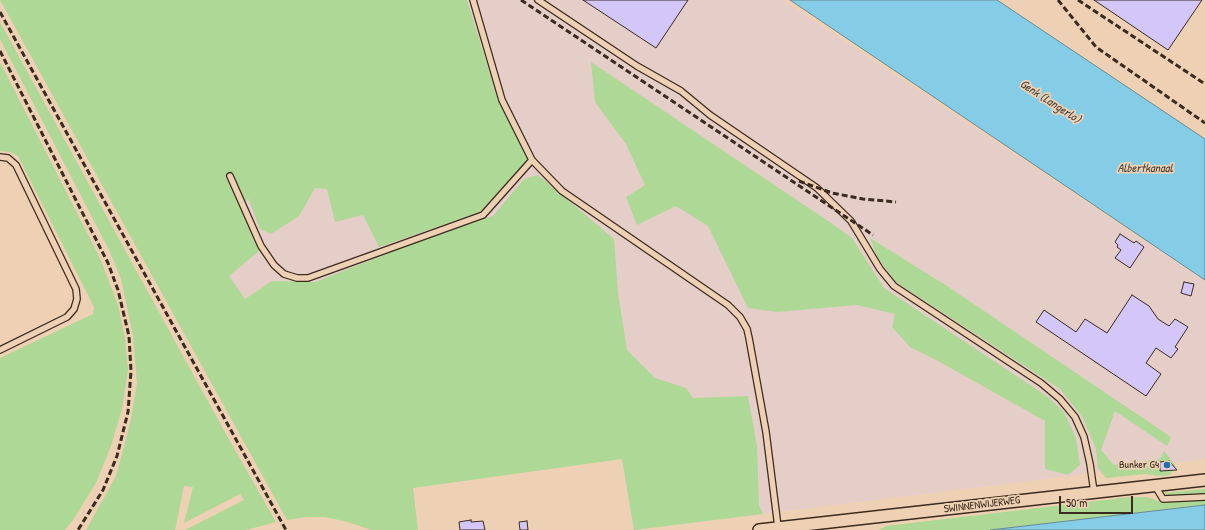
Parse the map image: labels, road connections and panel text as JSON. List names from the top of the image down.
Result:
{
  "streets": {
    "street": ["SWINNENWIJERWEG"]
  },
  "water": ["Genk (Langerlo)", "Albertkanaal"],
  "places": ["Bunker G4"],
  "scale_bar": "50 m"
}
